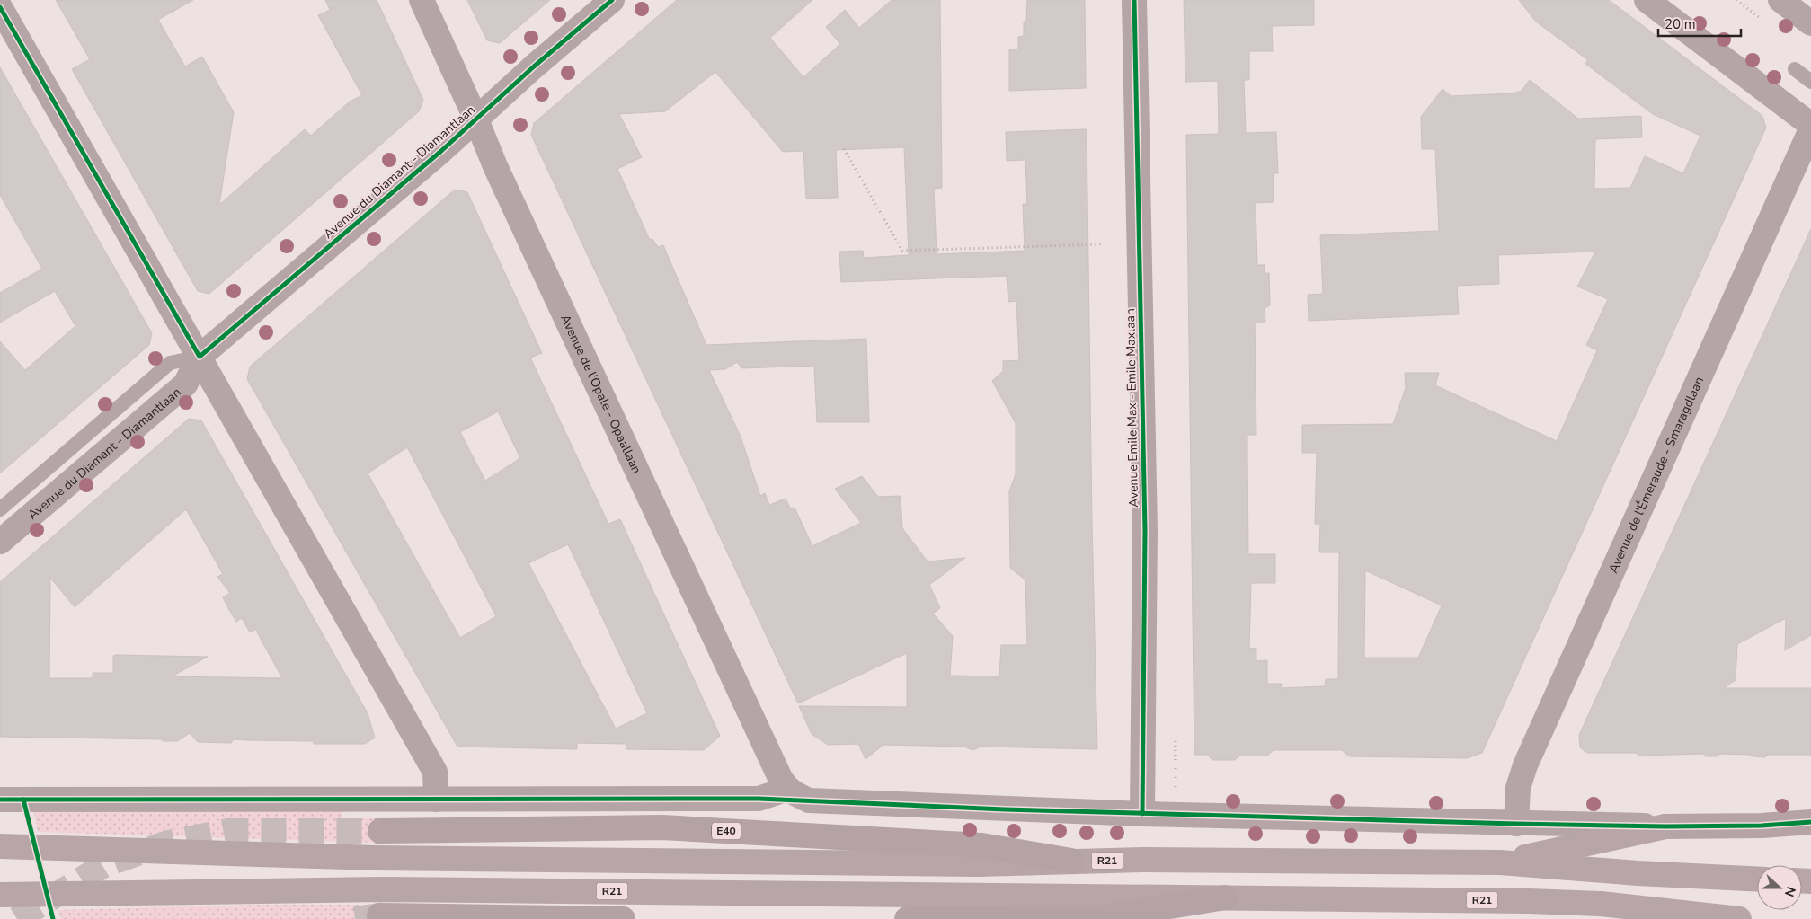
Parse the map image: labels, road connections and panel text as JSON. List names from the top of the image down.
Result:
{
  "streets": {
    "highway": ["E40"],
    "main road": ["R21"],
    "street": [
      "Avenue du Diamant - Diamantlaan",
      "Avenue de l'Opale - Opaallaan",
      "Avenue Emile Max - Emile Maxlaan",
      "Avenue de l'Émeraude - Smaragdlaan"
    ]
  },
  "crossings": [
    ["Avenue du Diamant - Diamantlaan", "Avenue de l'Opale - Opaallaan"],
    ["E40", "R21"]
  ],
  "scale_bar": "20 m",
  "north": "right"
}
